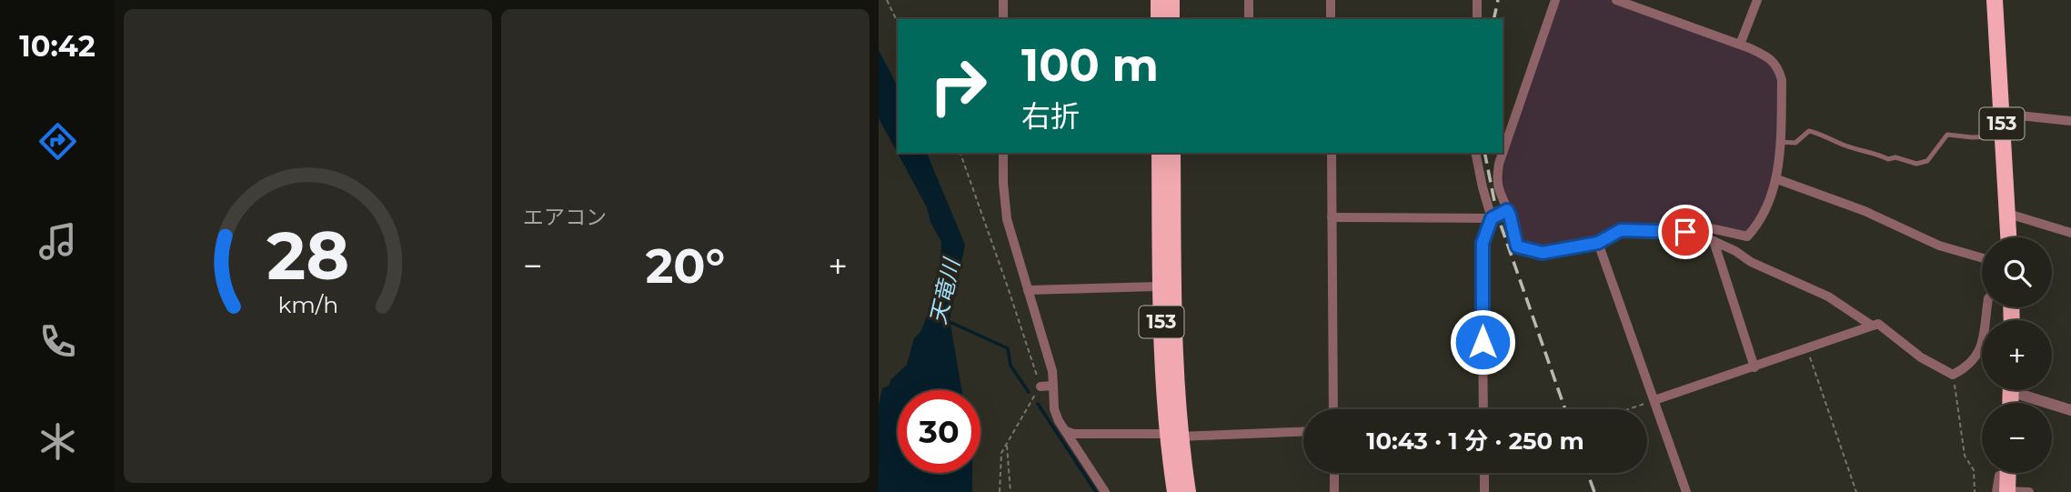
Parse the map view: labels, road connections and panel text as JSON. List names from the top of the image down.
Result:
{
  "streets": {
    "highway": ["153"]
  },
  "water": ["天竜川"],
  "page": {
    "tabs": "10:42",
    "tile": "エアコン",
    "turn": ["100 m", "右折"],
    "map_buttons": ["+", "−"],
    "heat": ["−", "20°", "+"],
    "limit": "30",
    "trip": "10:43 · 1 分 · 250 m",
    "gauge": ["28", "km/h"]
  }
}
